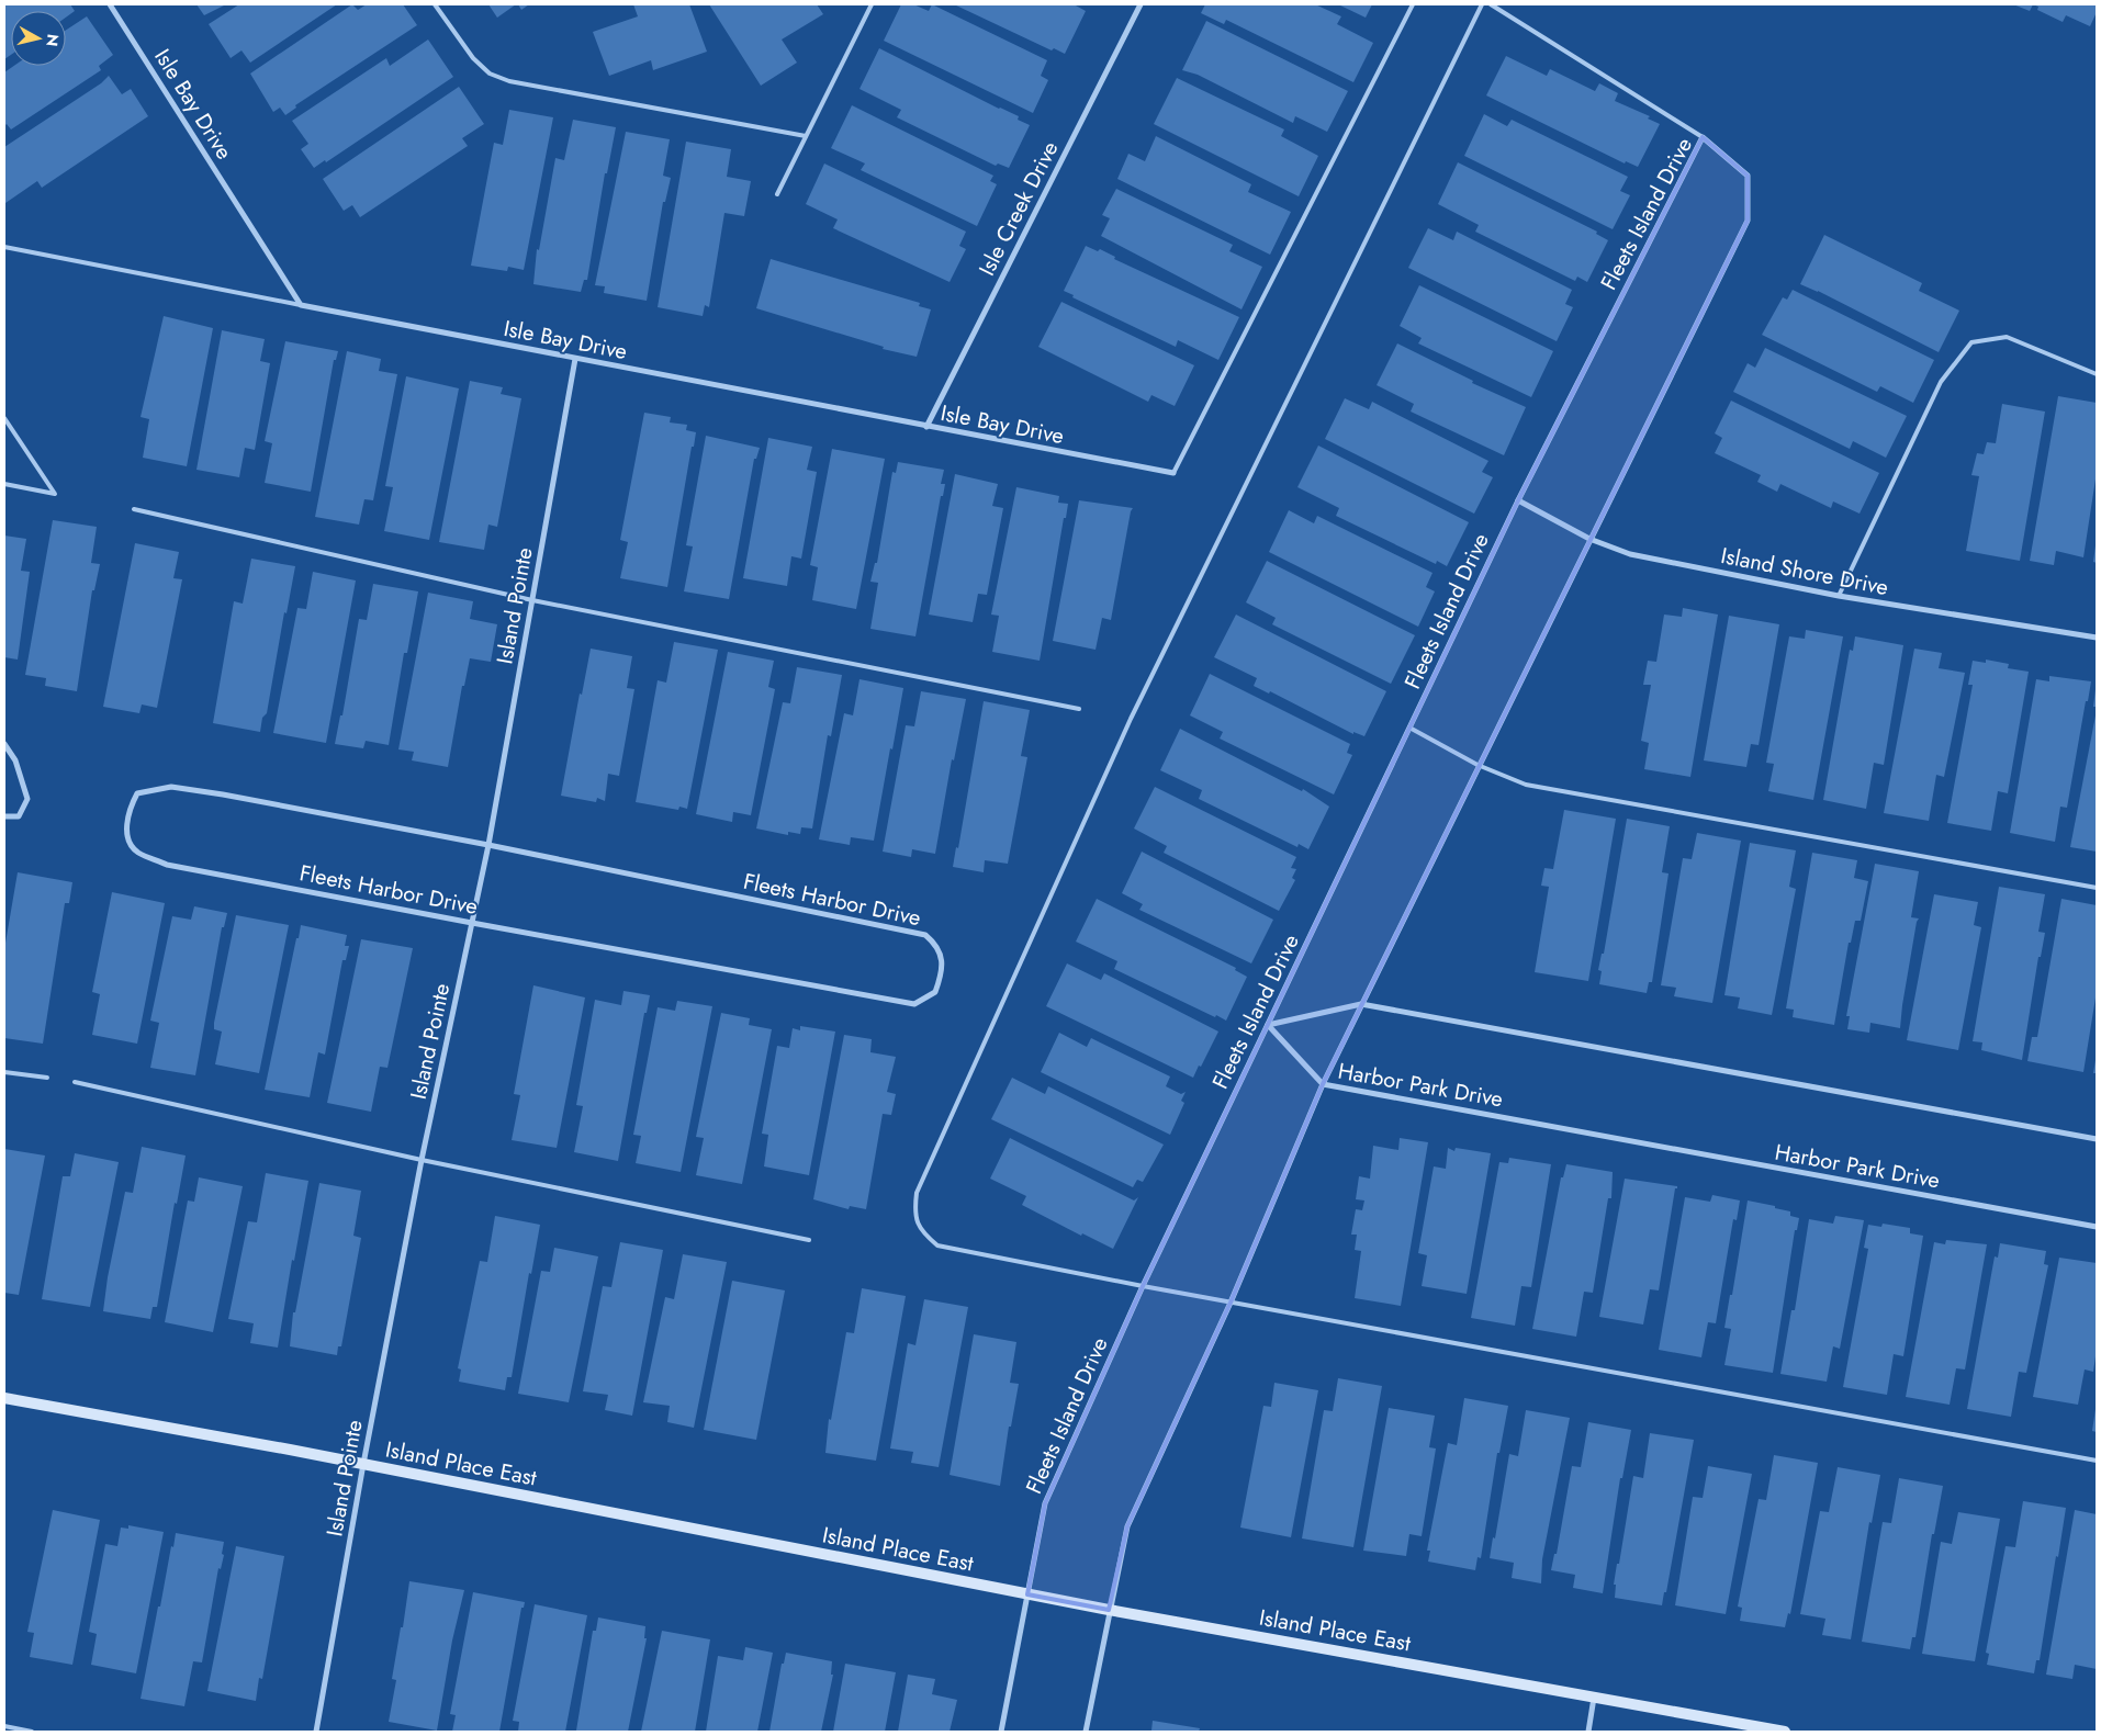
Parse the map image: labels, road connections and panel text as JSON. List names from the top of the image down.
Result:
{
  "streets": {
    "street": [
      "Isle Bay Drive",
      "Isle Creek Drive",
      "Fleets Island Drive",
      "Island Shore Drive",
      "Island Pointe",
      "Fleets Harbor Drive",
      "Harbor Park Drive",
      "Island Place East"
    ]
  },
  "crossings": [
    ["Isle Bay Drive", "Isle Creek Drive"],
    ["Isle Bay Drive", "Island Pointe"],
    ["Fleets Island Drive", "Island Shore Drive"],
    ["Fleets Island Drive", "Harbor Park Drive"],
    ["Fleets Island Drive", "Island Place East"],
    ["Island Pointe", "Fleets Harbor Drive"],
    ["Island Pointe", "Island Place East"]
  ],
  "north": "right"
}
